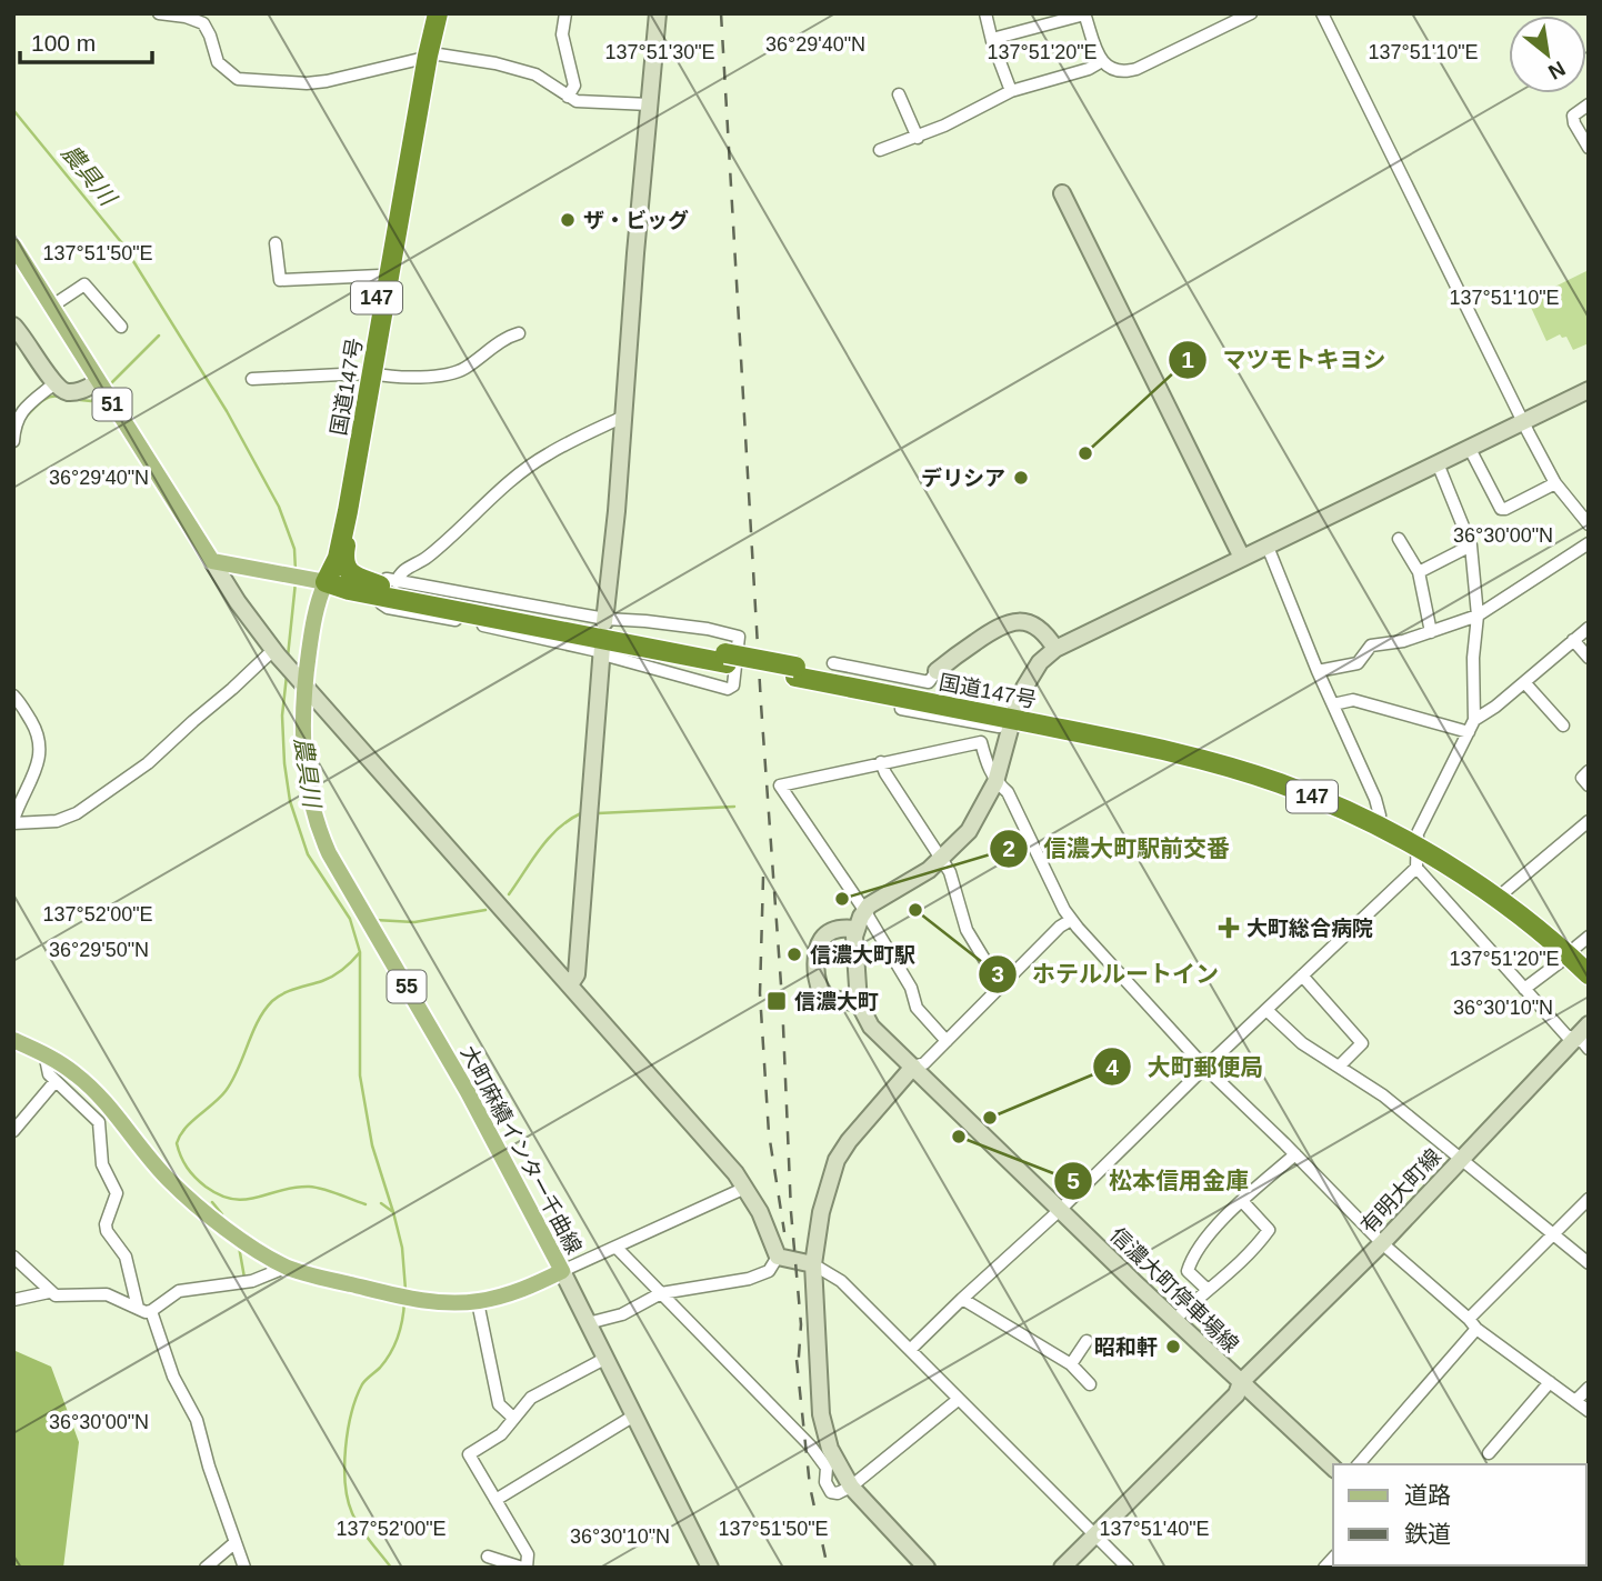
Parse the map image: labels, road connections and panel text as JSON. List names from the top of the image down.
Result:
{
  "streets": {
    "highway": ["147", "国道147号"],
    "main road": ["51", "55", "大町麻績インター千曲線"],
    "street": ["有明大町線", "信濃大町停車場線"]
  },
  "crossings": [
    ["147", "国道147号"],
    ["国道147号", "大町麻績インター千曲線"],
    ["有明大町線", "信濃大町停車場線"]
  ],
  "water": ["農具川"],
  "places": {
    "other": [
      "ザ・ビッグ",
      "マツモトキヨシ",
      "デリシア",
      "信濃大町駅前交番",
      "ホテルルートイン",
      "信濃大町駅",
      "大町郵便局",
      "松本信用金庫",
      "昭和軒"
    ],
    "health": ["大町総合病院"],
    "transit": ["信濃大町"]
  },
  "legend": ["道路", "鉄道"],
  "scale_bar": "100 m",
  "north": "bottom right",
  "coordinates": [
    "36°29'40\"N",
    "137°51'30\"E",
    "137°51'20\"E",
    "137°51'10\"E",
    "137°51'50\"E",
    "36°30'00\"N",
    "137°52'00\"E",
    "36°29'50\"N",
    "36°30'10\"N",
    "137°51'40\"E"
  ]
}
